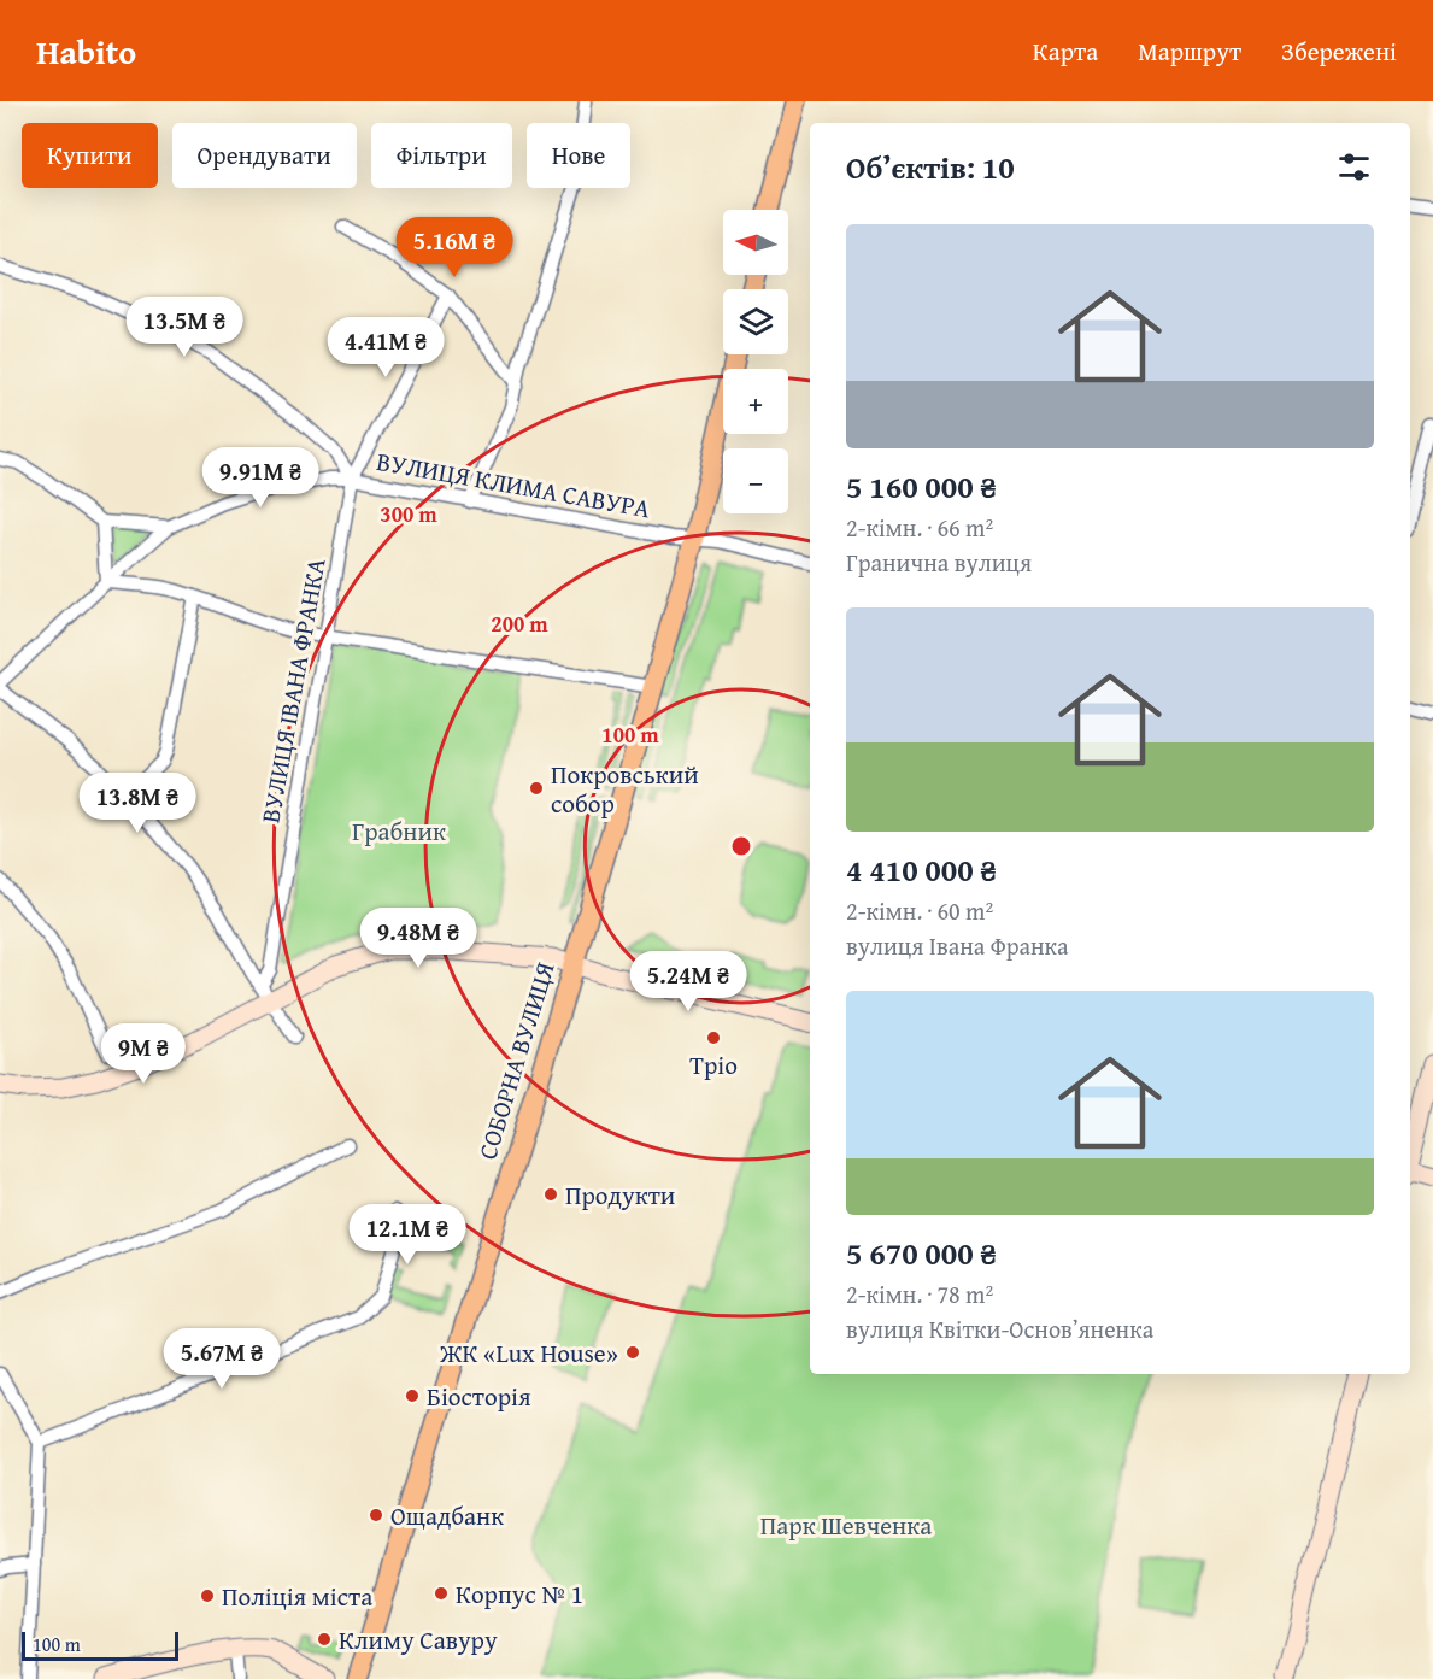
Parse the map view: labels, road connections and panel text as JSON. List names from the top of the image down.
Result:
{
  "streets": {
    "main road": ["СОБОРНА ВУЛИЦЯ"],
    "street": ["ВУЛИЦЯ КЛИМА САВУРА", "ВУЛИЦЯ ІВАНА ФРАНКА"]
  },
  "crossings": [
    ["ВУЛИЦЯ КЛИМА САВУРА", "ВУЛИЦЯ ІВАНА ФРАНКА"],
    ["ВУЛИЦЯ КЛИМА САВУРА", "СОБОРНА ВУЛИЦЯ"]
  ],
  "parks": ["Грабник", "Парк Шевченка"],
  "places": [
    "Покровський собор",
    "Тріо",
    "Продукти",
    "ЖК «Lux House»",
    "Біосторія",
    "Ощадбанк",
    "Корпус № 1",
    "Поліція міста",
    "Климу Савуру"
  ],
  "scale_bar": "100 m",
  "north": "left",
  "page": {
    "header": "Habito",
    "nav": ["Карта", "Маршрут", "Збережені"],
    "chip": [
      "Купити",
      "Орендувати",
      "Фільтри",
      "Нове"
    ],
    "heading": "Об’єктів: 10",
    "map_buttons": ["+", "−"],
    "list": [
      {
        "name": "5 160 000 ₴",
        "note": "2-кімн. · 66 m² · Гранична вулиця"
      },
      {
        "name": "4 410 000 ₴",
        "note": "2-кімн. · 60 m² · вулиця Івана Франка"
      },
      {
        "name": "5 670 000 ₴",
        "note": "2-кімн. · 78 m² · вулиця Квітки-Основʼяненка"
      }
    ],
    "price": [
      "5.16M ₴",
      "13.5M ₴",
      "4.41M ₴",
      "9.91M ₴",
      "13.8M ₴",
      "9.48M ₴",
      "5.24M ₴",
      "9M ₴",
      "12.1M ₴",
      "5.67M ₴"
    ],
    "scale": "100 m"
  },
  "rings": ["300 m", "200 m", "100 m"]
}
